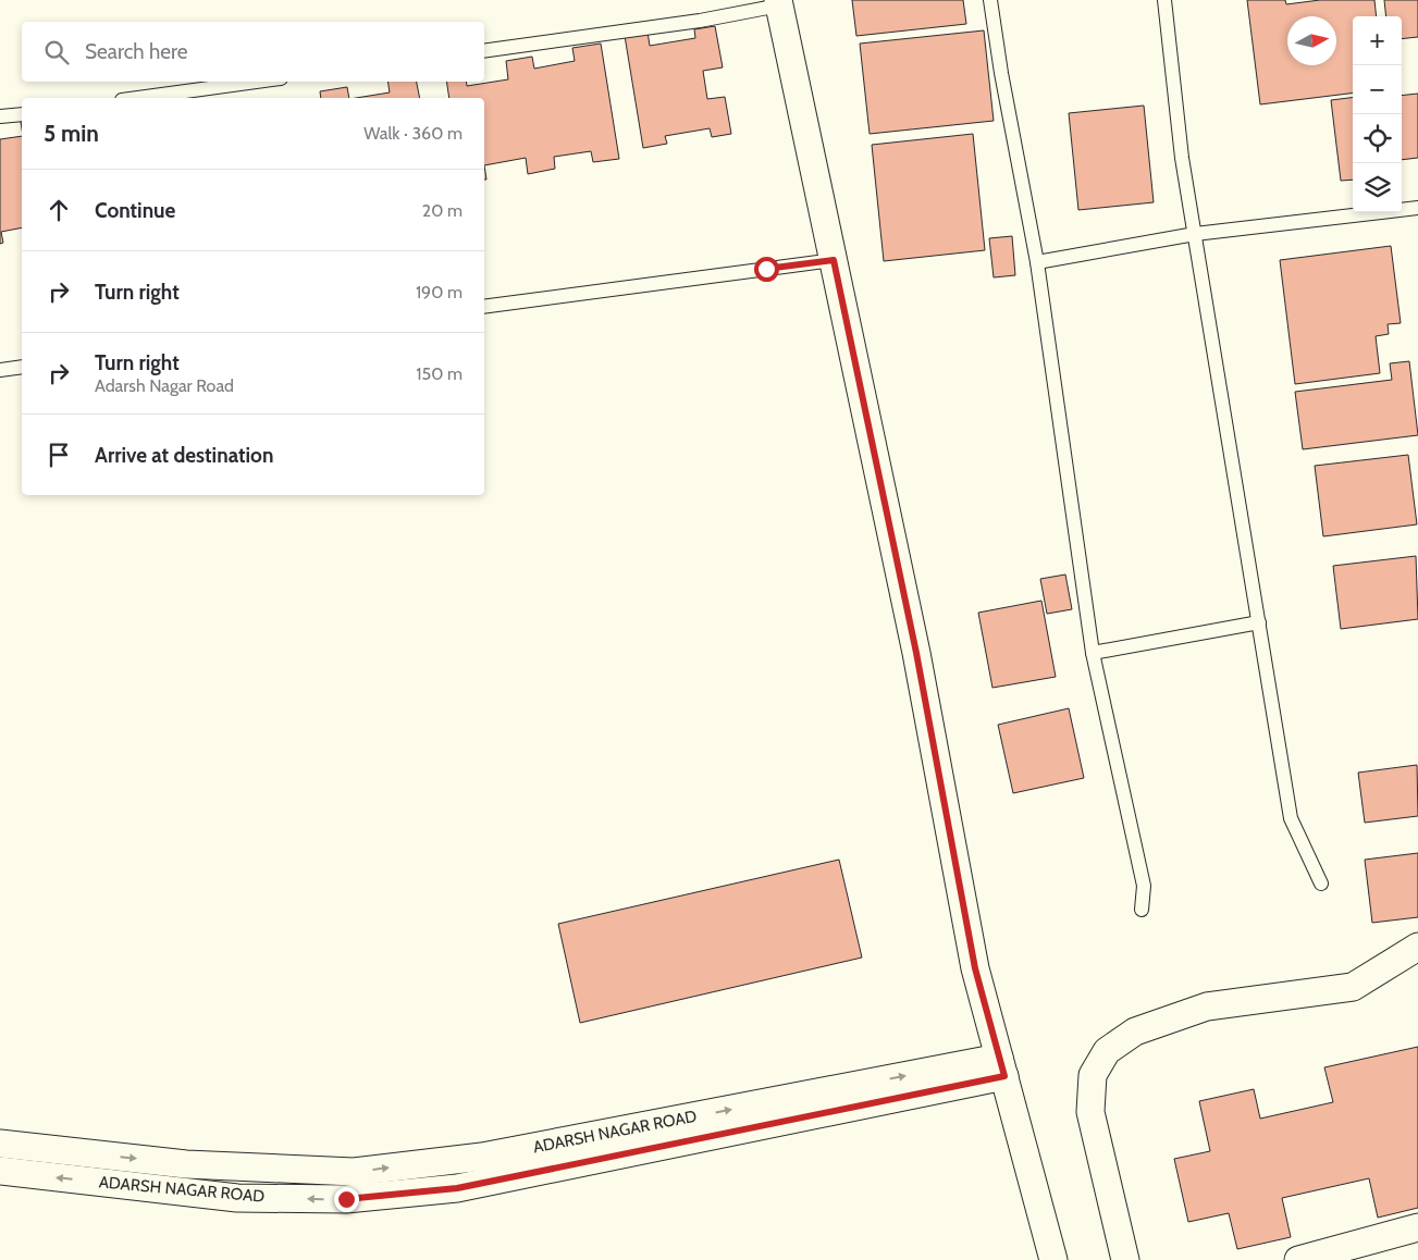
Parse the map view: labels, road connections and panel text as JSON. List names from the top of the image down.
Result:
{
  "streets": {
    "street": ["ADARSH NAGAR ROAD"]
  },
  "north": "right",
  "page": {
    "map_buttons": ["+", "−"],
    "search": "Search here",
    "heading": ["5 min", "Walk · 360 m"],
    "list": [
      ["Continue", "20 m"],
      ["Turn right", "190 m"],
      ["Turn right", "Adarsh Nagar Road", "150 m"],
      "Arrive at destination"
    ]
  }
}
